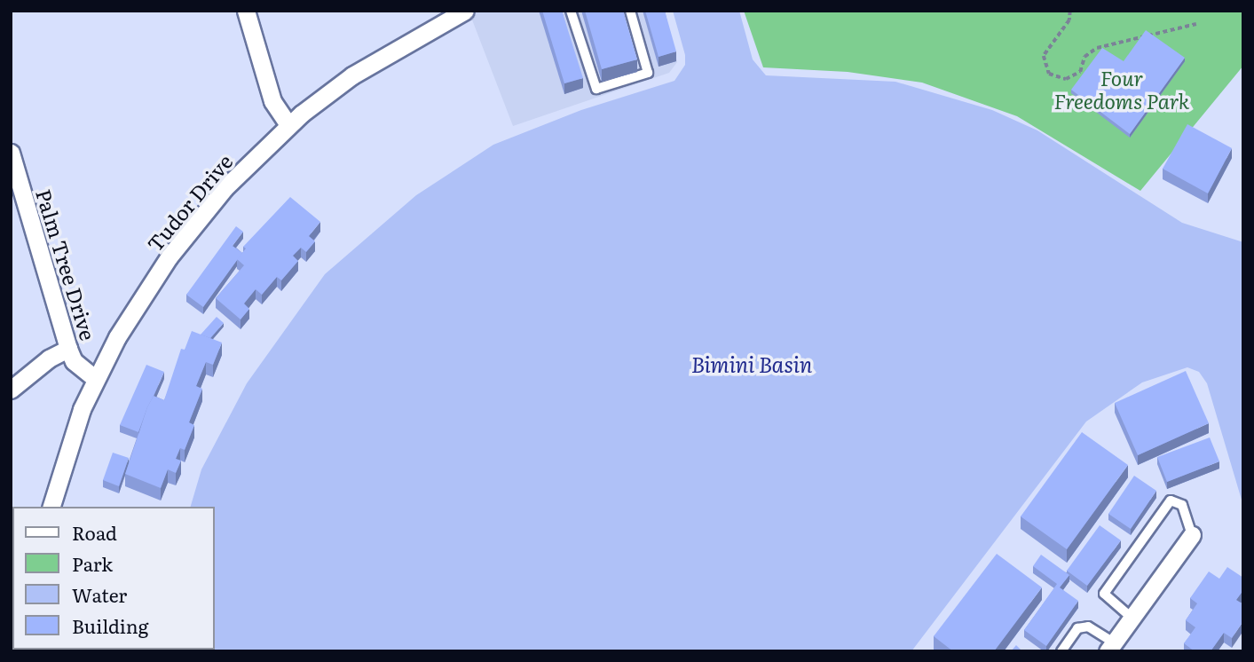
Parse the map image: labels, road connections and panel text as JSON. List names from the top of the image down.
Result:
{
  "streets": {
    "street": ["Tudor Drive", "Palm Tree Drive"]
  },
  "crossings": [
    ["Tudor Drive", "Palm Tree Drive"]
  ],
  "water": ["Bimini Basin"],
  "parks": ["Four Freedoms Park"],
  "legend": [
    "Road",
    "Park",
    "Water",
    "Building"
  ]
}
